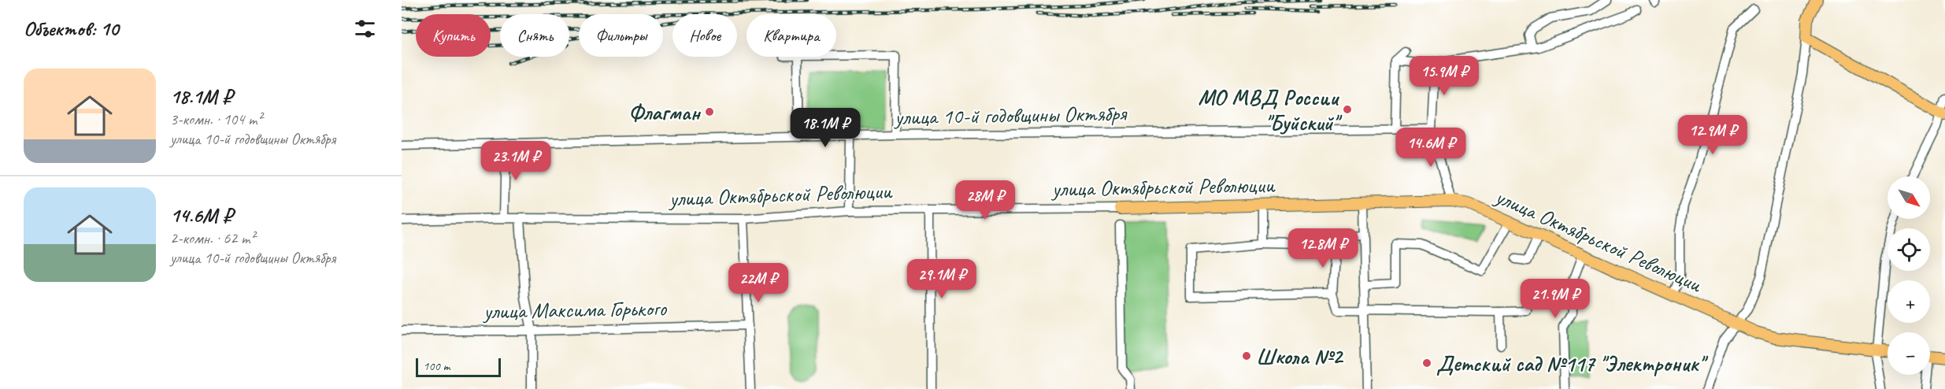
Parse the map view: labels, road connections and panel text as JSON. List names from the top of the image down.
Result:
{
  "streets": {
    "main road": ["улица Октябрьской Революции"],
    "street": ["улица 10-й годовщины Октября", "улица Максима Горького"]
  },
  "places": [
    "МО МВД России \"Буйский\"",
    "Флагман",
    "Школа №2",
    "Детский сад №117 \"Электроник\""
  ],
  "scale_bar": "100 m",
  "north": "bottom right",
  "page": {
    "heading": "Объектов: 10",
    "chip": [
      "Купить",
      "Снять",
      "Фильтры",
      "Новое",
      "Квартира"
    ],
    "price": [
      "15.9M ₽",
      "18.1M ₽",
      "12.9M ₽",
      "14.6M ₽",
      "23.1M ₽",
      "28M ₽",
      "12.8M ₽",
      "29.1M ₽",
      "22M ₽",
      "21.9M ₽"
    ],
    "list": [
      {
        "name": "18.1M ₽",
        "note": "3-комн. · 104 m² · улица 10-й годовщины Октября"
      },
      {
        "name": "14.6M ₽",
        "note": "2-комн. · 62 m² · улица 10-й годовщины Октября"
      }
    ],
    "map_buttons": ["+", "−"],
    "scale": "100 m"
  }
}
